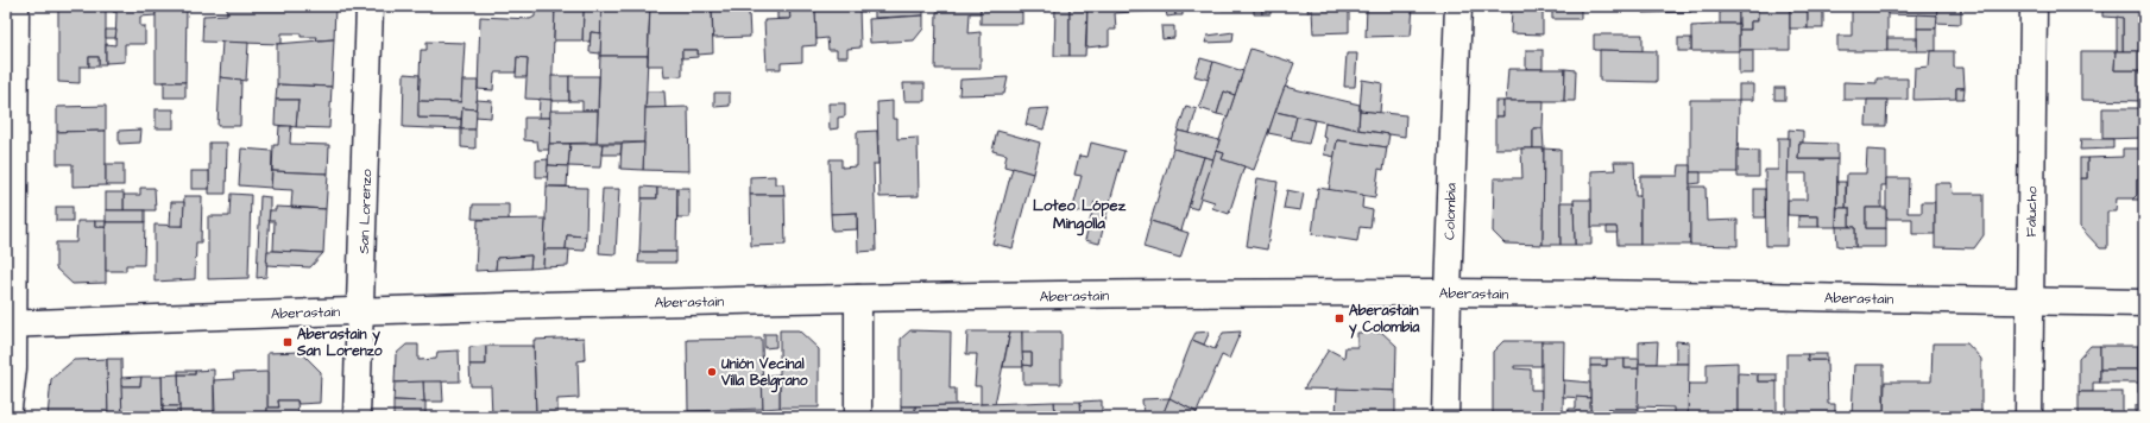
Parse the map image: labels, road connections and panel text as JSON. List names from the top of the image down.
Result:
{
  "streets": {
    "street": [
      "San Lorenzo",
      "Colombia",
      "Falucho",
      "Aberastain"
    ]
  },
  "crossings": [
    ["San Lorenzo", "Aberastain"],
    ["Colombia", "Aberastain"],
    ["Falucho", "Aberastain"]
  ],
  "districts": ["Loteo López Mingolla"],
  "places": {
    "transit": ["Aberastain y Colombia", "Aberastain y San Lorenzo"],
    "other": ["Unión Vecinal Villa Belgrano"]
  }
}
